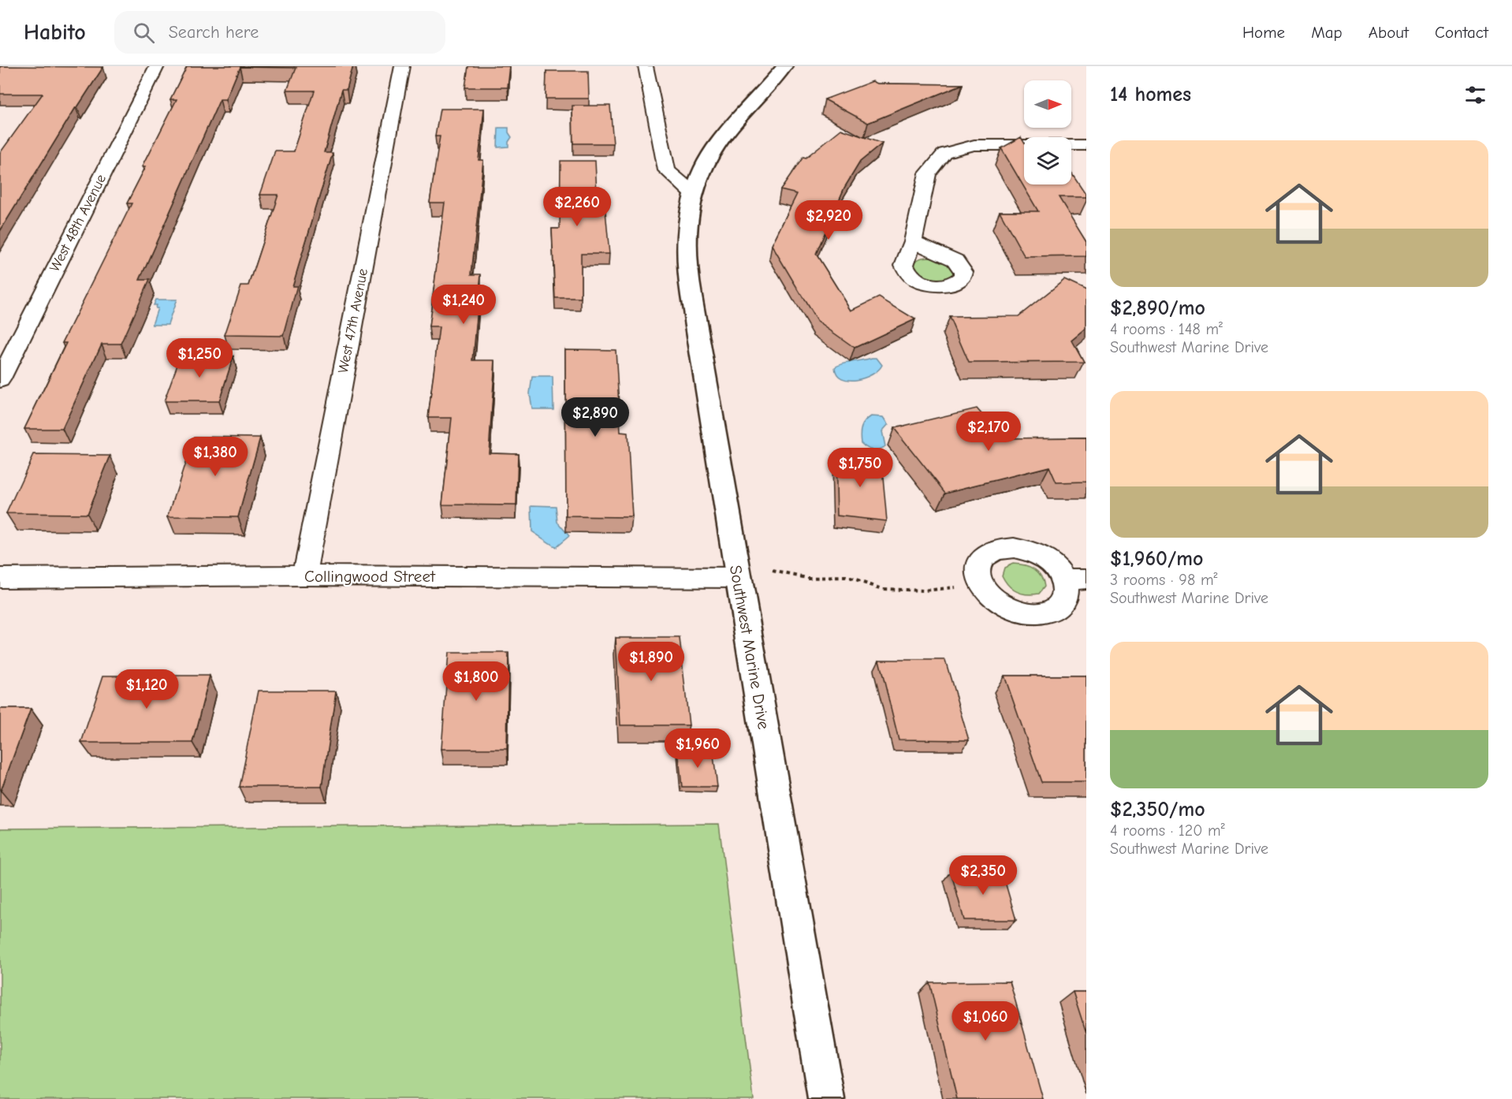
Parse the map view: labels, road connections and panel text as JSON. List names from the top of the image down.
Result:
{
  "streets": {
    "main road": ["Southwest Marine Drive"],
    "street": ["West 48th Avenue", "West 47th Avenue", "Collingwood Street"]
  },
  "crossings": [
    ["West 47th Avenue", "Collingwood Street"],
    ["Collingwood Street", "Southwest Marine Drive"]
  ],
  "north": "right",
  "page": {
    "header": "Habito",
    "search": "Search here",
    "nav": [
      "Home",
      "Map",
      "About",
      "Contact"
    ],
    "heading": "14 homes",
    "list": [
      {
        "name": "$2,890/mo",
        "note": "4 rooms · 148 m² · Southwest Marine Drive"
      },
      {
        "name": "$1,960/mo",
        "note": "3 rooms · 98 m² · Southwest Marine Drive"
      },
      {
        "name": "$2,350/mo",
        "note": "4 rooms · 120 m² · Southwest Marine Drive"
      }
    ],
    "price": [
      "$2,260",
      "$2,920",
      "$1,240",
      "$1,250",
      "$2,890",
      "$2,170",
      "$1,380",
      "$1,750",
      "$1,890",
      "$1,800",
      "$1,120",
      "$1,960",
      "$2,350",
      "$1,060"
    ]
  }
}
